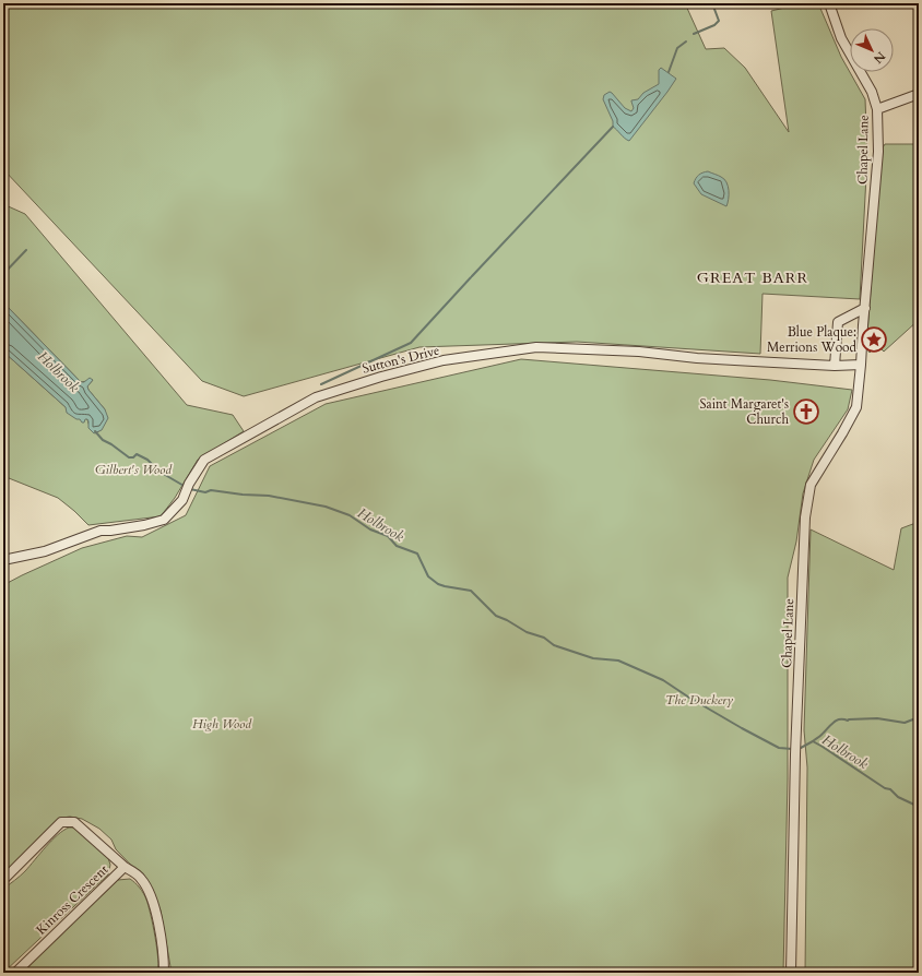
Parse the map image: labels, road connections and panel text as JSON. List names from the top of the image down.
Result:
{
  "streets": {
    "street": ["Chapel Lane", "Sutton's Drive", "Kinross Crescent"]
  },
  "crossings": [
    ["Chapel Lane", "Sutton's Drive"]
  ],
  "districts": ["GREAT BARR"],
  "water": ["Holbrook"],
  "parks": ["Gilbert's Wood", "The Duckery", "High Wood"],
  "places": {
    "place": ["Blue Plaque: Merrions Wood"],
    "church": ["Saint Margaret's Church"]
  },
  "north": "bottom right"
}
